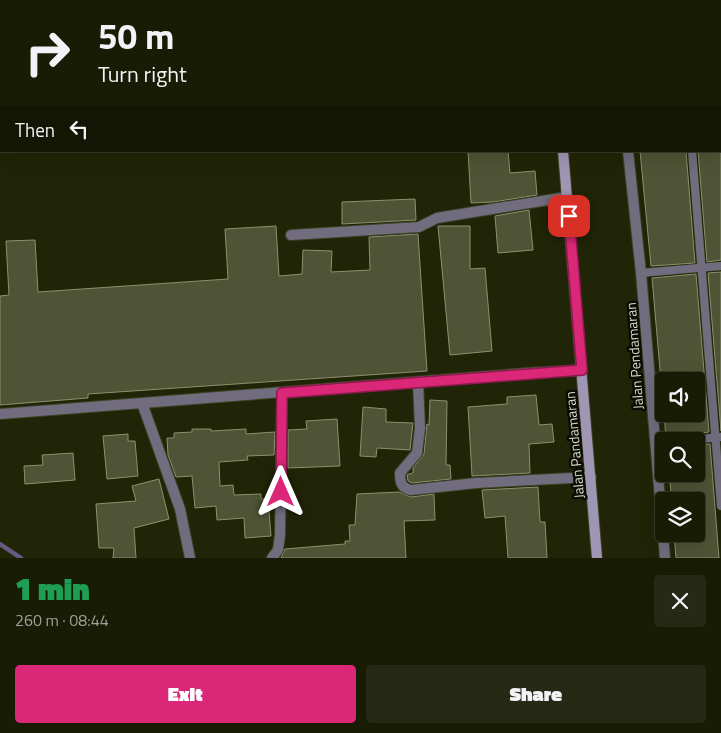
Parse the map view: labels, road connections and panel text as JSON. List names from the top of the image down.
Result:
{
  "streets": {
    "main road": ["Jalan Pandamaran"],
    "street": ["Jalan Pendamaran"]
  },
  "page": {
    "turn": ["50 m", "Turn right"],
    "then": "Then",
    "heading": ["1 min", "260 m · 08:44"],
    "buttons": ["Exit", "Share"]
  }
}
